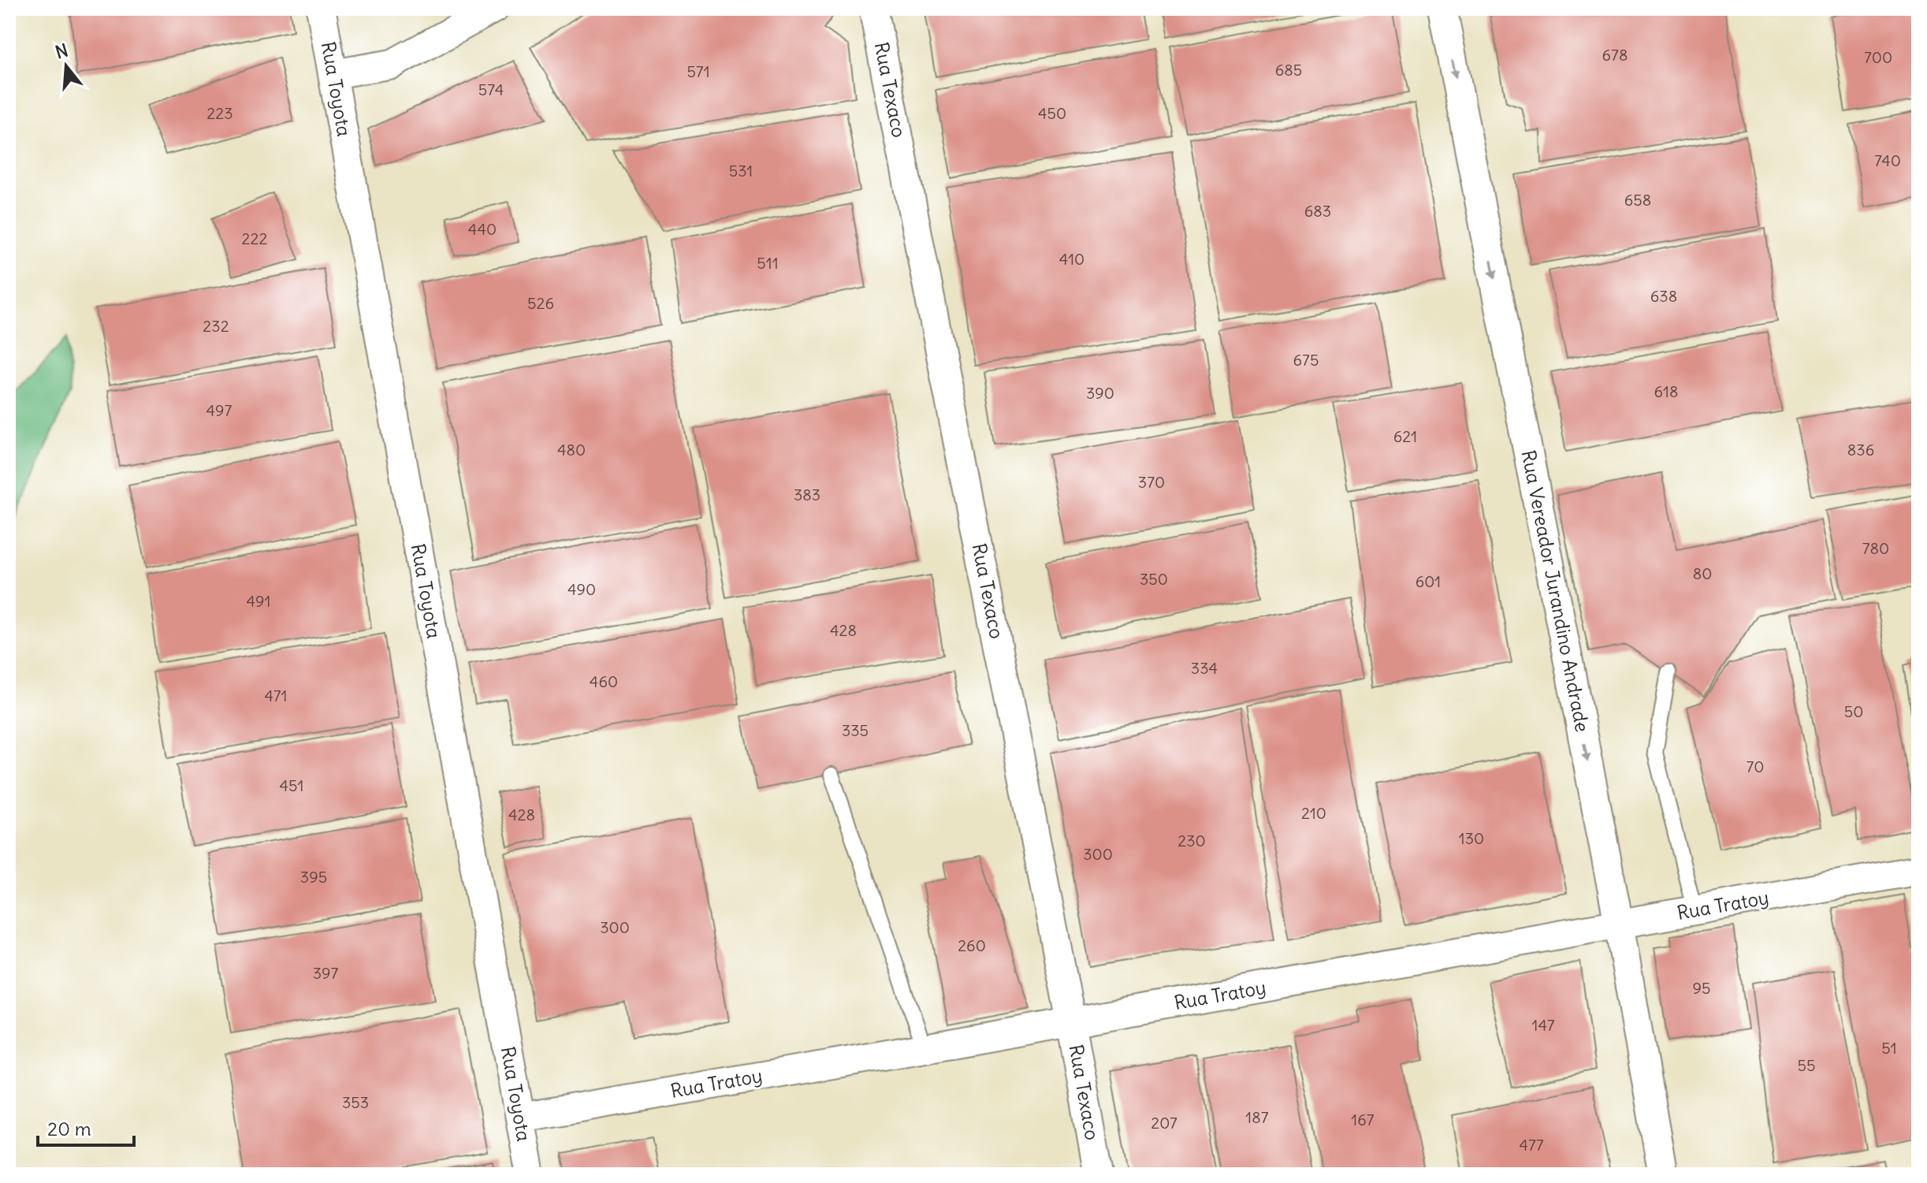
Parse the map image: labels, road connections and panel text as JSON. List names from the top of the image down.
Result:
{
  "streets": {
    "street": [
      "Rua Toyota",
      "Rua Texaco",
      "Rua Vereador Jurandino Andrade",
      "Rua Tratoy"
    ]
  },
  "crossings": [
    ["Rua Toyota", "Rua Tratoy"],
    ["Rua Texaco", "Rua Tratoy"],
    ["Rua Vereador Jurandino Andrade", "Rua Tratoy"]
  ],
  "one_way": ["Rua Vereador Jurandino Andrade"],
  "house_numbers": [
    "678",
    "700",
    "685",
    "571",
    "574",
    "223",
    "450",
    "740",
    "531",
    "658",
    "683",
    "440",
    "222",
    "410",
    "511",
    "638",
    "526",
    "232",
    "675",
    "618",
    "390",
    "497",
    "621",
    "480",
    "836",
    "370",
    "383",
    "780",
    "80",
    "350",
    "601",
    "490",
    "491",
    "428",
    "334",
    "460",
    "471",
    "50",
    "335",
    "70",
    "451",
    "210",
    "428",
    "130",
    "230",
    "300",
    "395",
    "300",
    "260",
    "397",
    "95",
    "147",
    "51",
    "55",
    "353",
    "187",
    "167",
    "207",
    "477"
  ],
  "scale_bar": "20 m",
  "north": "top"
}
